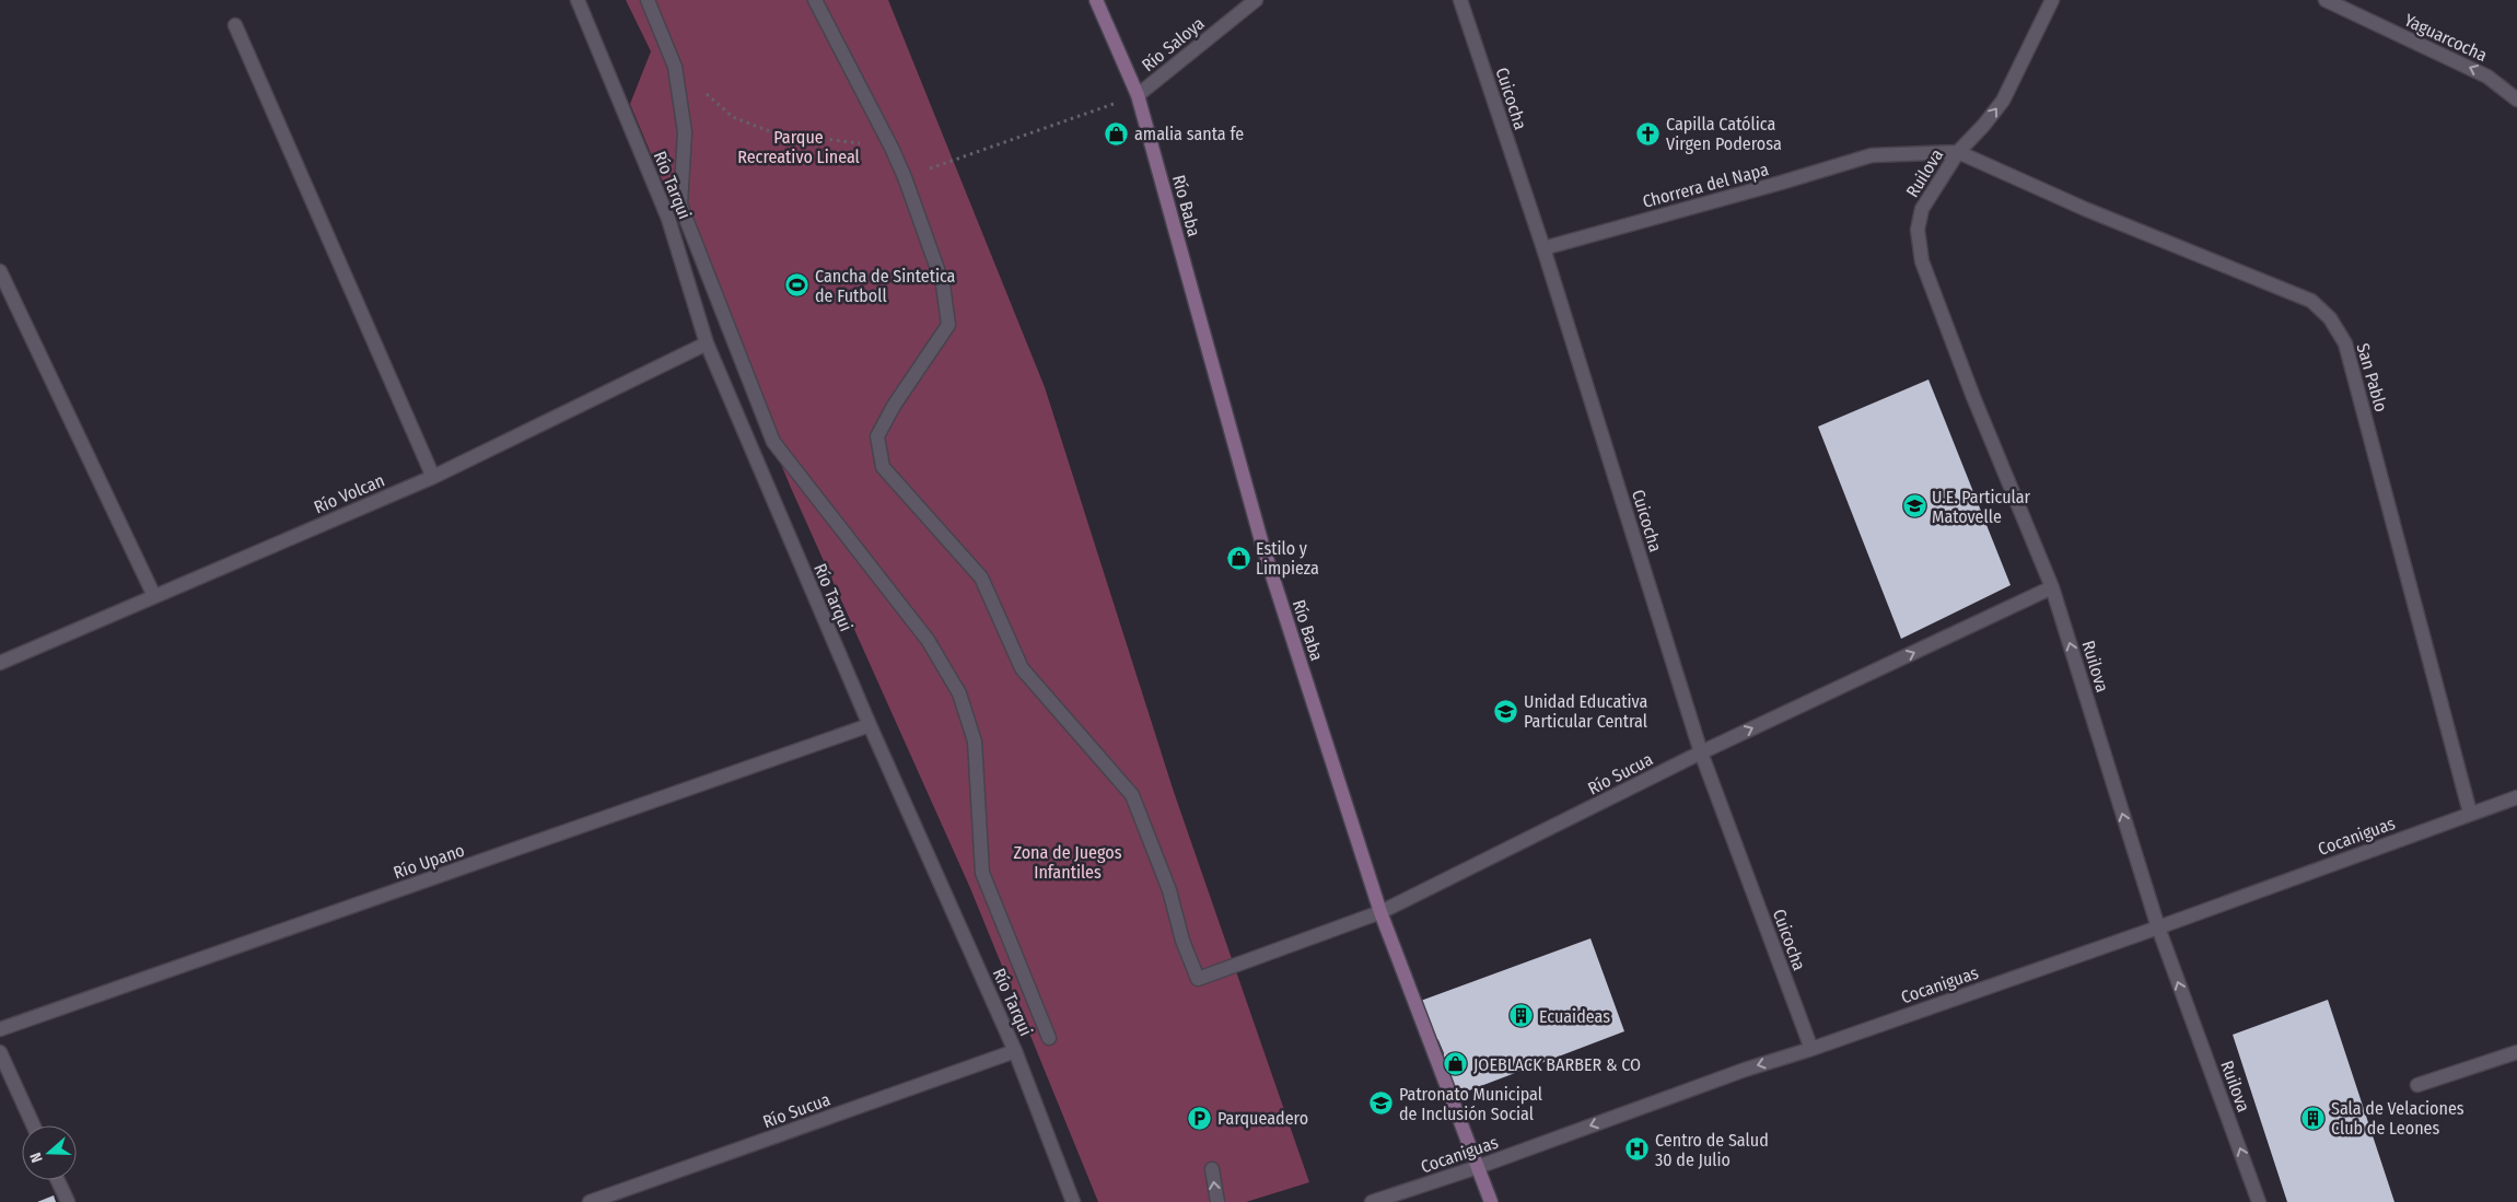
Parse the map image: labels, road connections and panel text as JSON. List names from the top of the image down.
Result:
{
  "streets": {
    "street": [
      "Yaguarcocha",
      "Río Saloya",
      "Cuicocha",
      "Ruilova",
      "Río Tarqui",
      "Chorrera del Napa",
      "Río Baba",
      "San Pablo",
      "Río Volcan",
      "Río Sucua",
      "Cocaniguas",
      "Río Upano"
    ]
  },
  "crossings": [
    ["Río Saloya", "Río Baba"],
    ["Cuicocha", "Chorrera del Napa"],
    ["Cuicocha", "Río Sucua"],
    ["Cuicocha", "Cocaniguas"],
    ["Ruilova", "Chorrera del Napa"],
    ["Ruilova", "San Pablo"],
    ["Ruilova", "Río Sucua"],
    ["Ruilova", "Cocaniguas"],
    ["Río Tarqui", "Río Volcan"],
    ["Río Tarqui", "Río Sucua"],
    ["Río Tarqui", "Río Upano"],
    ["Chorrera del Napa", "San Pablo"],
    ["Río Baba", "Río Sucua"],
    ["Río Baba", "Cocaniguas"],
    ["San Pablo", "Cocaniguas"]
  ],
  "one_way": ["Yaguarcocha", "Ruilova"],
  "parks": ["Parque Recreativo Lineal", "Zona de Juegos Infantiles"],
  "places": {
    "shop": ["amalia santa fe", "Estilo y Limpieza", "JOEBLACK BARBER & CO"],
    "church": ["Capilla Católica Virgen Poderosa"],
    "sports": ["Cancha de Sintetica de Futboll"],
    "school or university": ["U.E. Particular Matovelle", "Unidad Educativa Particular Central", "Patronato Municipal de Inclusión Social"],
    "building": ["Ecuaideas", "Sala de Velaciones Club de Leones"],
    "parking": ["Parqueadero"],
    "hospital": ["Centro de Salud 30 de Julio"]
  },
  "north": "left"
}
